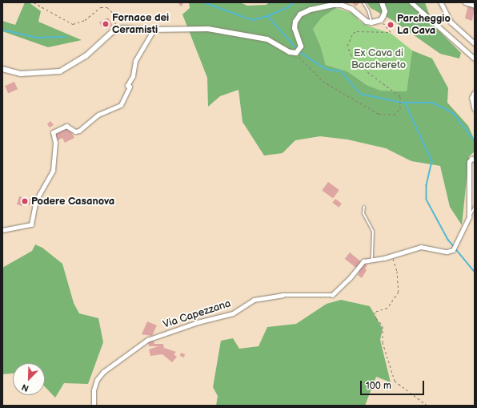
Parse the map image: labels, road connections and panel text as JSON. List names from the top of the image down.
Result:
{
  "streets": {
    "street": ["Via Capezzana"]
  },
  "parks": ["Ex Cava di Bacchereto"],
  "places": ["Fornace dei Ceramisti", "Parcheggio La Cava", "Podere Casanova"],
  "scale_bar": "100 m",
  "north": "bottom left"
}
